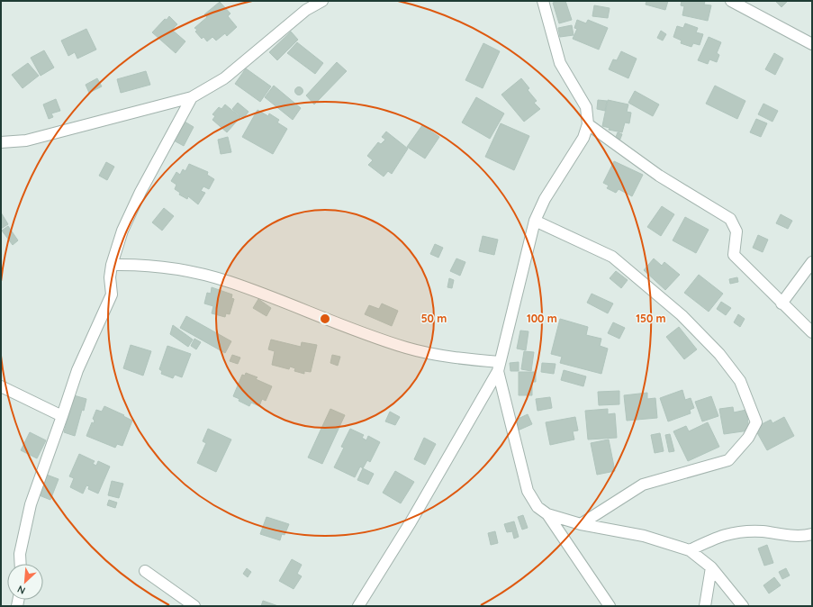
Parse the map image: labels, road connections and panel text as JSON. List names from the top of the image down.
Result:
{
  "north": "bottom left",
  "rings": ["50 m", "100 m", "150 m"]
}
